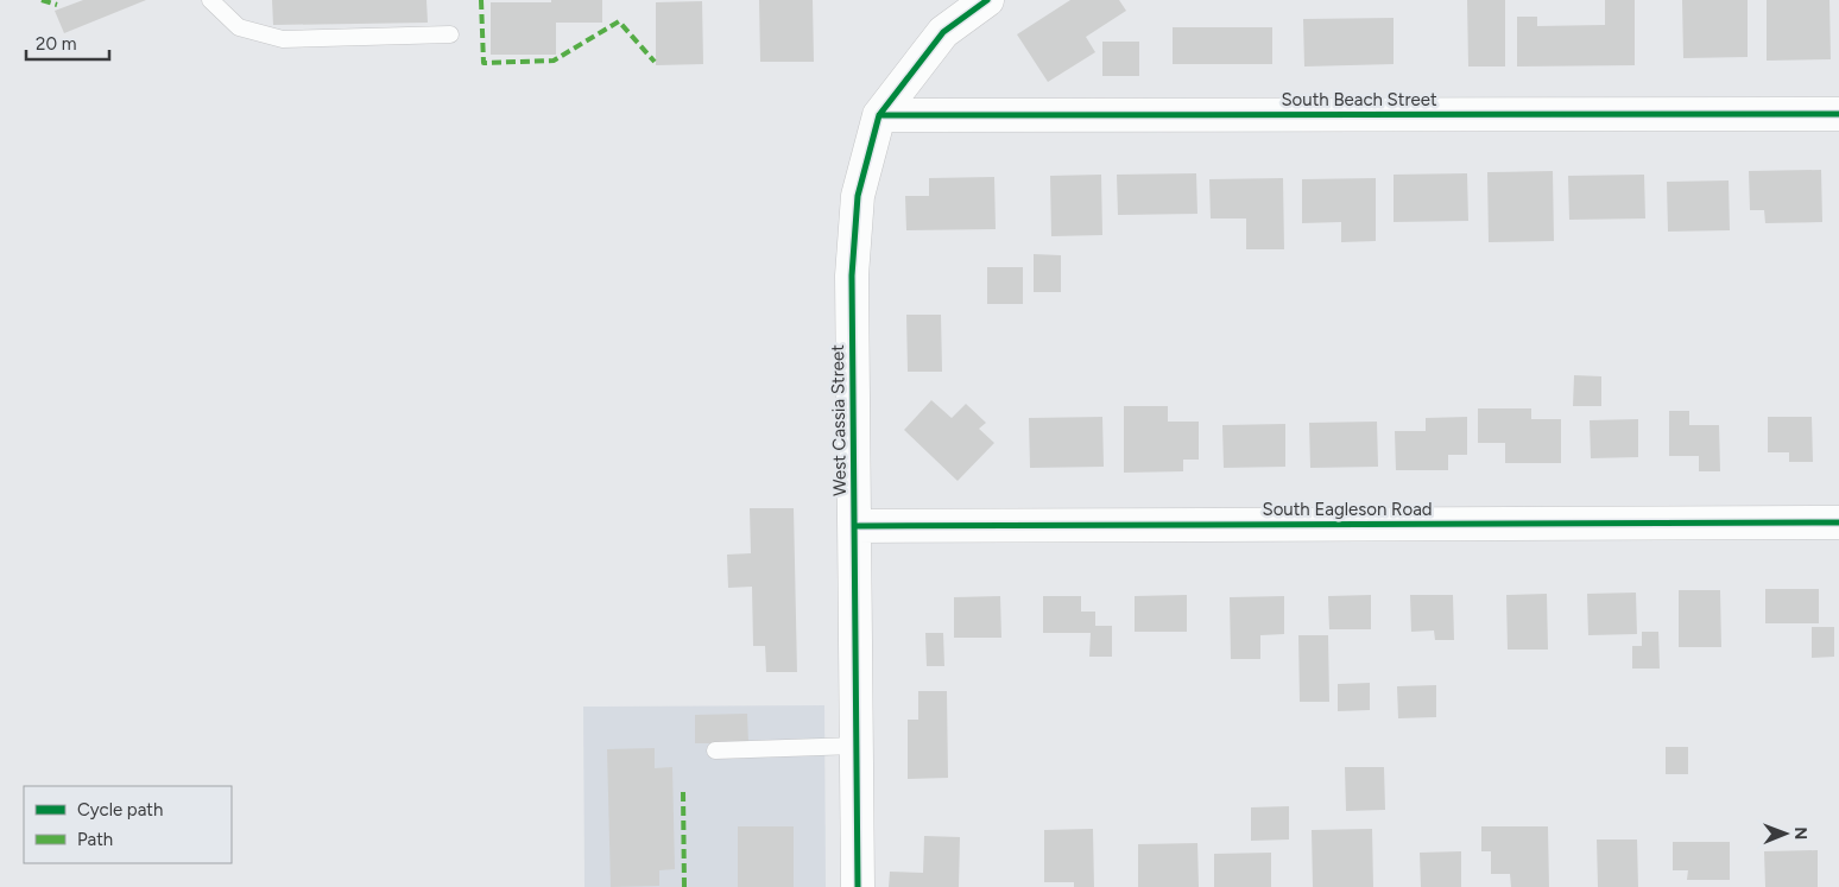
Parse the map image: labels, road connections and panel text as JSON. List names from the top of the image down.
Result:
{
  "streets": {
    "street": ["South Beach Street", "West Cassia Street", "South Eagleson Road"]
  },
  "crossings": [
    ["South Beach Street", "West Cassia Street"],
    ["West Cassia Street", "South Eagleson Road"]
  ],
  "legend": ["Cycle path", "Path"],
  "scale_bar": "20 m",
  "north": "right"
}
